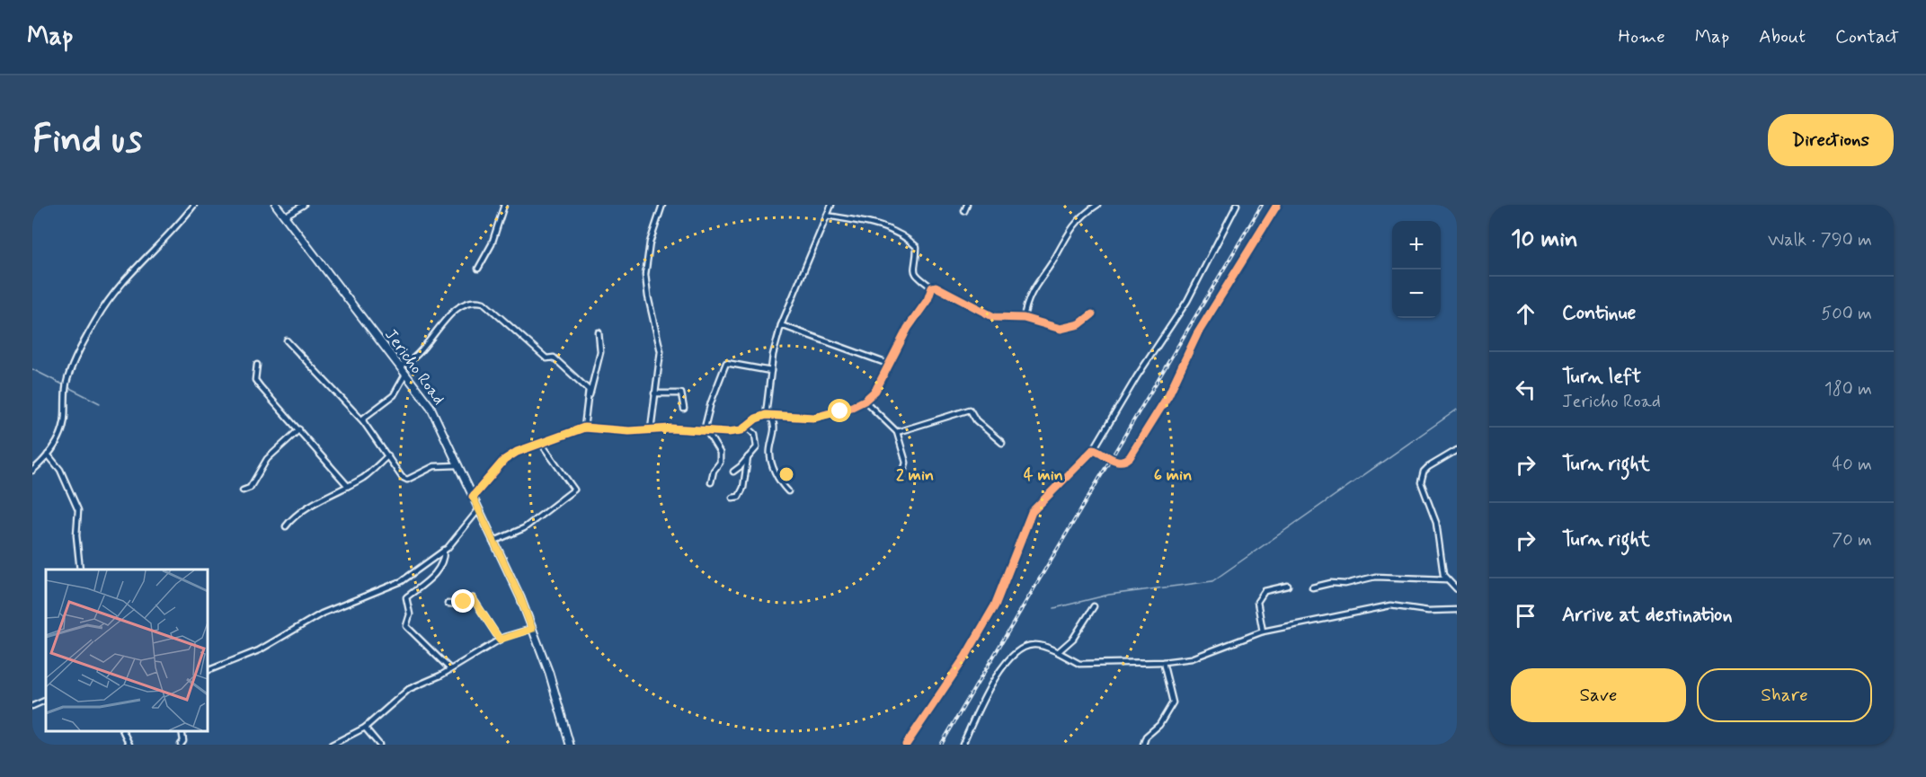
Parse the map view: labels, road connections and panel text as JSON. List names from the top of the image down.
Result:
{
  "streets": {
    "street": ["Jericho Road"]
  },
  "page": {
    "header": "Map",
    "nav": [
      "Home",
      "Map",
      "About",
      "Contact"
    ],
    "buttons": [
      "Directions",
      ["Save", "Share"]
    ],
    "title": "Find us",
    "heading": ["10 min", "Walk · 790 m"],
    "map_buttons": ["+", "−"],
    "list": [
      ["Continue", "500 m"],
      ["Turn left", "Jericho Road", "180 m"],
      ["Turn right", "40 m"],
      ["Turn right", "70 m"],
      "Arrive at destination"
    ]
  },
  "rings": ["2 min", "4 min", "6 min"]
}
